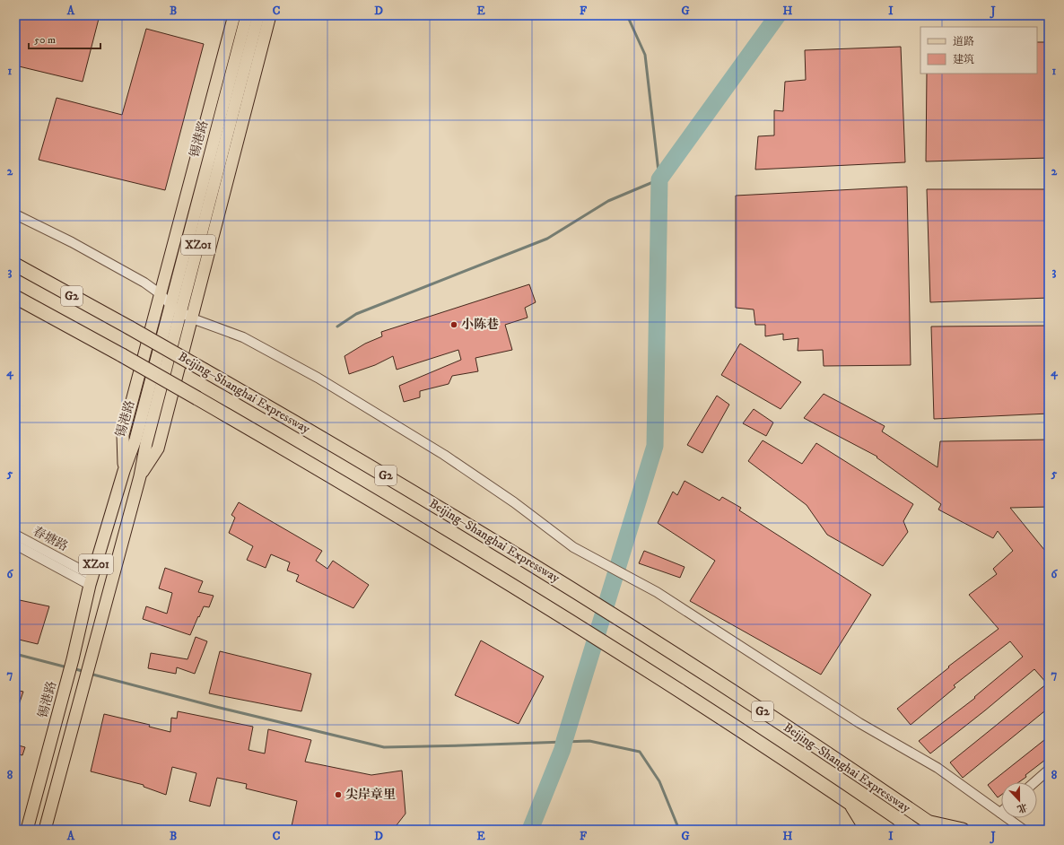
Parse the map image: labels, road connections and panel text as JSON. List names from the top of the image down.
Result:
{
  "streets": {
    "highway": ["G2", "Beijing–Shanghai Expressway"],
    "main road": ["锡港路", "XZ01"],
    "street": ["春塘路"]
  },
  "crossings": [
    ["锡港路", "春塘路"]
  ],
  "places": ["小陈巷", "尖岸章里"],
  "legend": ["道路", "建筑"],
  "scale_bar": "50 m",
  "north": "bottom",
  "grid": {
    "columns": [
      "A",
      "B",
      "C",
      "D",
      "E",
      "F",
      "G",
      "H",
      "I",
      "J"
    ],
    "rows": [
      "1",
      "2",
      "3",
      "4",
      "5",
      "6",
      "7",
      "8"
    ]
  }
}
